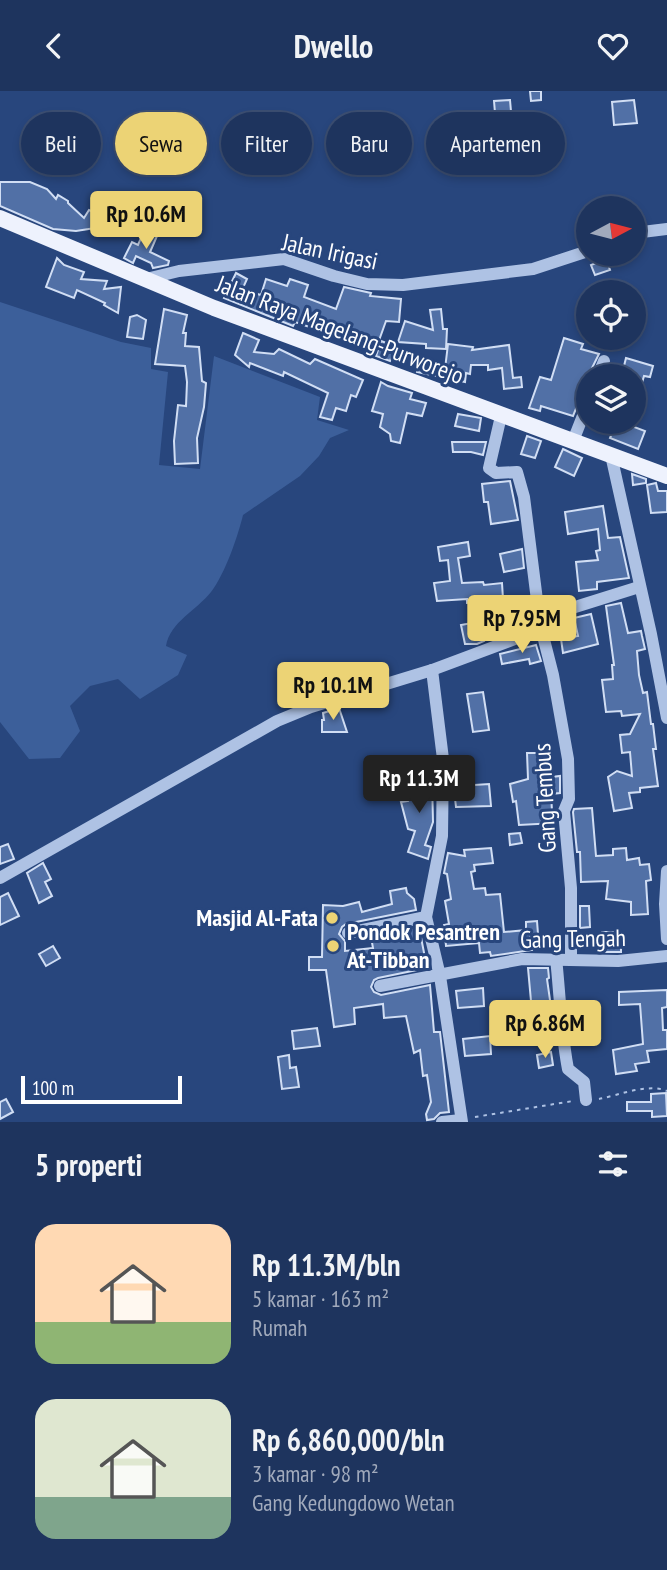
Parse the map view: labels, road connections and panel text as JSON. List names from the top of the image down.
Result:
{
  "streets": {
    "main road": ["Jalan Raya Magelang-Purworejo"],
    "street": ["Jalan Irigasi", "Gang Tembus", "Gang Tengah"]
  },
  "crossings": [
    ["Jalan Irigasi", "Jalan Raya Magelang-Purworejo"],
    ["Jalan Raya Magelang-Purworejo", "Gang Tembus"],
    ["Gang Tembus", "Gang Tengah"]
  ],
  "places": ["Masjid Al-Fata", "Pondok Pesantren At-Tibban"],
  "scale_bar": "100 m",
  "north": "right",
  "page": {
    "header": "Dwello",
    "chip": [
      "Beli",
      "Sewa",
      "Filter",
      "Baru",
      "Apartemen"
    ],
    "price": [
      "Rp 10.6M",
      "Rp 7.95M",
      "Rp 10.1M",
      "Rp 11.3M",
      "Rp 6.86M"
    ],
    "scale": "100 m",
    "heading": "5 properti",
    "list": [
      {
        "name": "Rp 11.3M/bln",
        "note": "5 kamar · 163 m² · Rumah"
      },
      {
        "name": "Rp 6,860,000/bln",
        "note": "3 kamar · 98 m² · Gang Kedungdowo Wetan"
      }
    ]
  }
}
